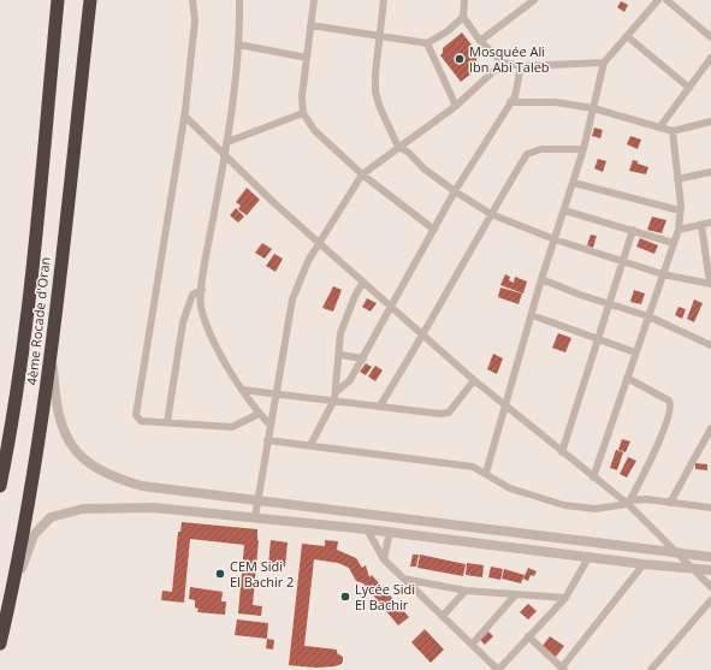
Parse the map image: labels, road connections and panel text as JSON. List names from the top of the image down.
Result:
{
  "streets": {
    "highway": ["4ème Rocade d'Oran"]
  },
  "places": ["Mosquée Ali Ibn Abi Taleb", "CEM Sidi El Bachir 2", "Lycée Sidi El Bachir"]
}
